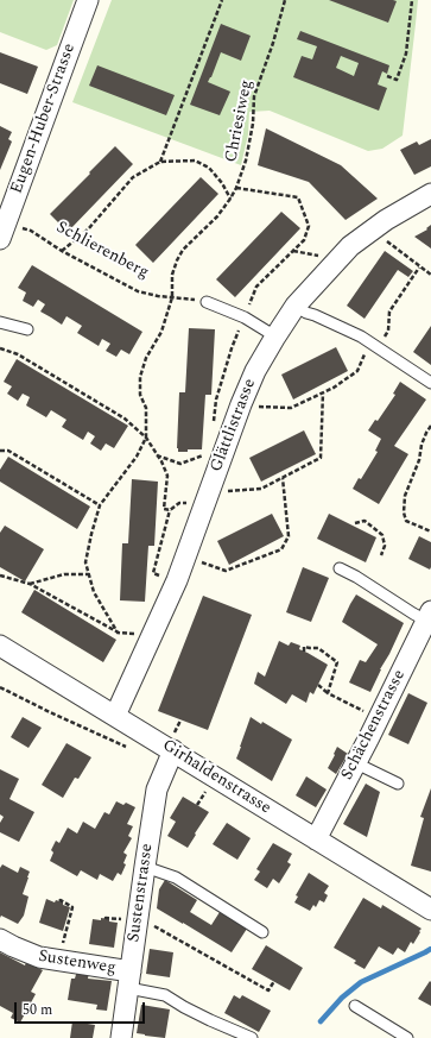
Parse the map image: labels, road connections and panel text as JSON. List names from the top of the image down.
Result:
{
  "streets": {
    "street": [
      "Eugen-Huber-Strasse",
      "Glättlistrasse",
      "Schächenstrasse",
      "Girhaldenstrasse",
      "Sustenstrasse",
      "Sustenweg"
    ],
    "path": ["Chriesiweg", "Schlierenberg"]
  },
  "crossings": [
    ["Chriesiweg", "Schlierenberg"],
    ["Glättlistrasse", "Girhaldenstrasse"],
    ["Schächenstrasse", "Girhaldenstrasse"],
    ["Girhaldenstrasse", "Sustenstrasse"],
    ["Sustenstrasse", "Sustenweg"]
  ],
  "scale_bar": "50 m"
}
